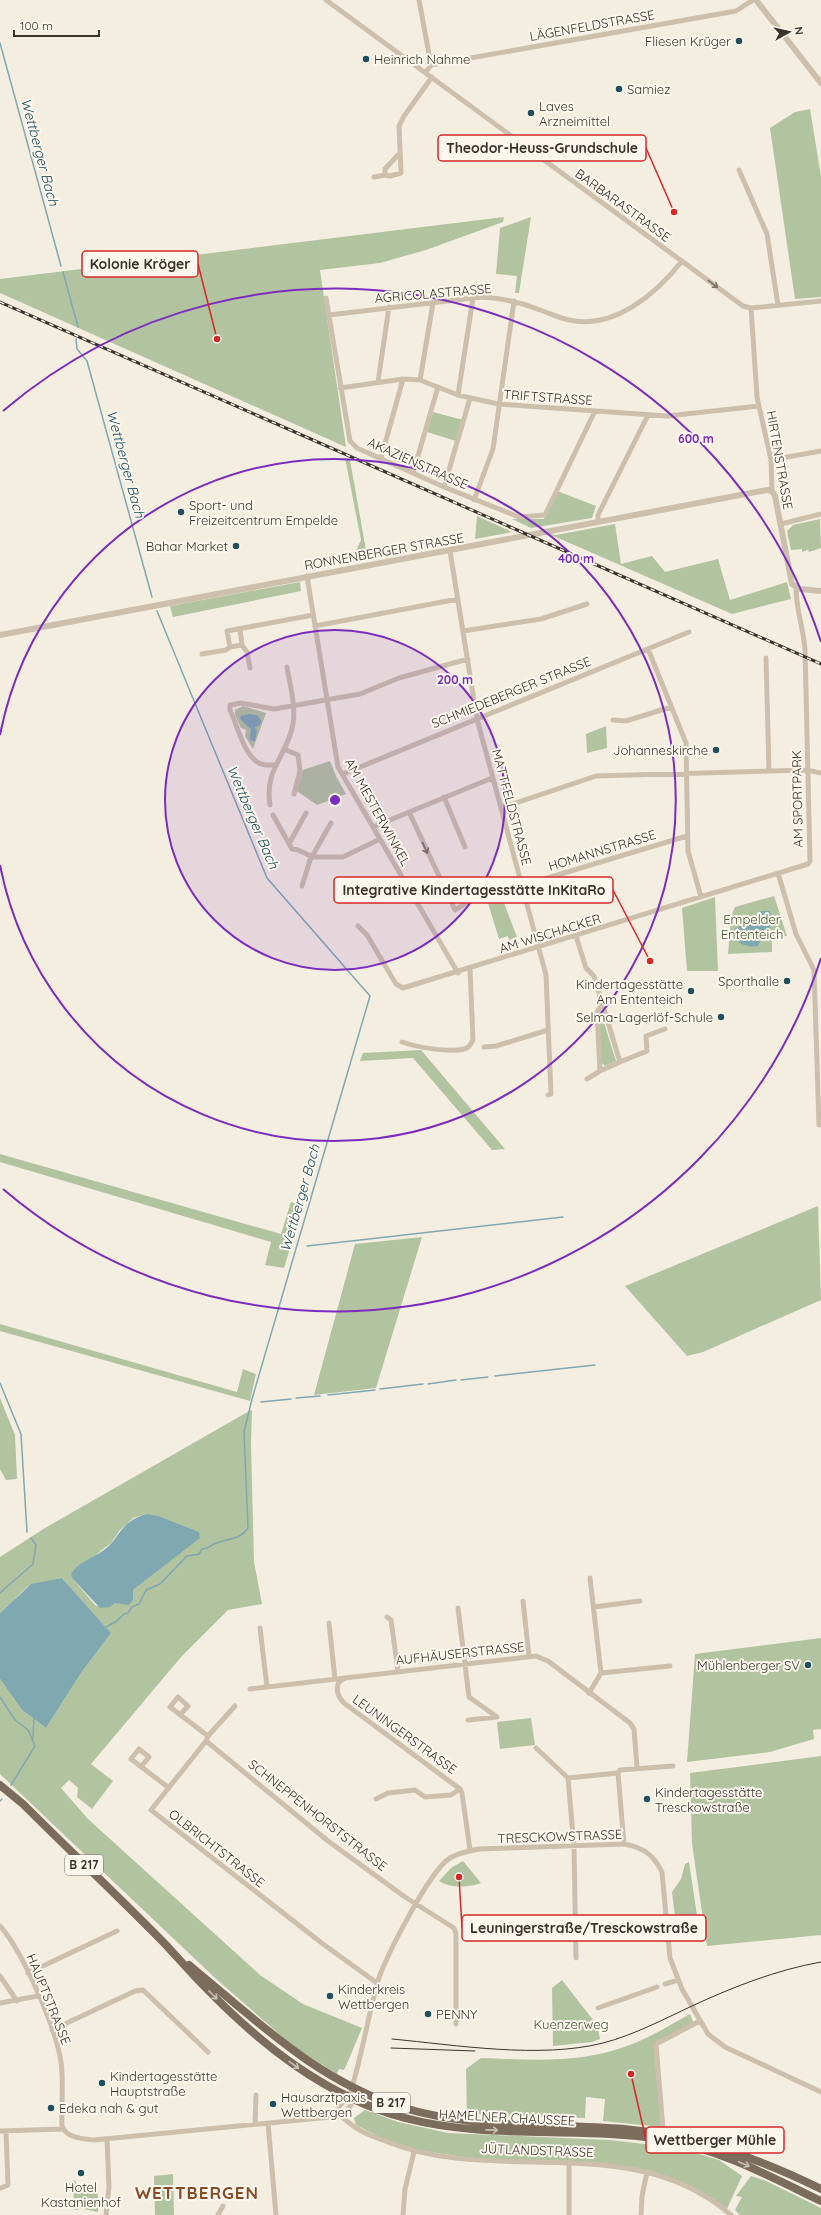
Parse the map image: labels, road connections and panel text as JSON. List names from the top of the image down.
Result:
{
  "streets": {
    "main road": ["B 217", "HAMELNER CHAUSSEE"],
    "street": [
      "LÄGENFELDSTRASSE",
      "BARBARASTRASSE",
      "AGRICOLASTRASSE",
      "TRIFTSTRASSE",
      "HIRTENSTRASSE",
      "AKAZIENSTRASSE",
      "RONNENBERGER STRASSE",
      "SCHMIEDEBERGER STRASSE",
      "AM SPORTPARK",
      "MATTFELDSTRASSE",
      "AM MESTERWINKEL",
      "HOMANNSTRASSE",
      "AM WISCHACKER",
      "AUFHÄUSERSTRASSE",
      "LEUNINGERSTRASSE",
      "SCHNEPPENHORSTSTRASSE",
      "TRESCKOWSTRASSE",
      "OLBRICHTSTRASSE",
      "HAUPTSTRASSE",
      "JÜTLANDSTRASSE"
    ]
  },
  "crossings": [
    ["BARBARASTRASSE", "AGRICOLASTRASSE"],
    ["BARBARASTRASSE", "HIRTENSTRASSE"],
    ["AGRICOLASTRASSE", "AKAZIENSTRASSE"],
    ["TRIFTSTRASSE", "HIRTENSTRASSE"],
    ["TRIFTSTRASSE", "AKAZIENSTRASSE"],
    ["HIRTENSTRASSE", "RONNENBERGER STRASSE"],
    ["HIRTENSTRASSE", "AM SPORTPARK"],
    ["RONNENBERGER STRASSE", "MATTFELDSTRASSE"],
    ["RONNENBERGER STRASSE", "AM MESTERWINKEL"],
    ["SCHMIEDEBERGER STRASSE", "MATTFELDSTRASSE"],
    ["SCHMIEDEBERGER STRASSE", "AM MESTERWINKEL"],
    ["AM SPORTPARK", "AM WISCHACKER"],
    ["MATTFELDSTRASSE", "HOMANNSTRASSE"],
    ["MATTFELDSTRASSE", "AM WISCHACKER"],
    ["AM MESTERWINKEL", "AM WISCHACKER"],
    ["AUFHÄUSERSTRASSE", "LEUNINGERSTRASSE"],
    ["LEUNINGERSTRASSE", "TRESCKOWSTRASSE"],
    ["SCHNEPPENHORSTSTRASSE", "TRESCKOWSTRASSE"],
    ["SCHNEPPENHORSTSTRASSE", "OLBRICHTSTRASSE"],
    ["TRESCKOWSTRASSE", "OLBRICHTSTRASSE"],
    ["TRESCKOWSTRASSE", "HAMELNER CHAUSSEE"]
  ],
  "districts": ["WETTBERGEN"],
  "water": ["Wettberger Bach"],
  "parks": ["Empelder Ententeich", "Kuenzerweg"],
  "places": [
    "Fliesen Krüger",
    "Heinrich Nahme",
    "Samiez",
    "Laves Arzneimittel",
    "Theodor-Heuss-Grundschule",
    "Kolonie Kröger",
    "Sport- und Freizeitcentrum Empelde",
    "Bahar Market",
    "Johanneskirche",
    "Integrative Kindertagesstätte InKitaRo",
    "Sporthalle",
    "Kindertagesstätte Am Ententeich",
    "Selma-Lagerlöf-Schule",
    "Mühlenberger SV",
    "Kindertagesstätte Tresckowstraße",
    "Leuningerstraße/Tresckowstraße",
    "Kinderkreis Wettbergen",
    "PENNY",
    "Wettberger Mühle",
    "Kindertagesstätte Hauptstraße",
    "Hausarztpaxis Wettbergen",
    "Edeka nah & gut",
    "Hotel Kastanienhof"
  ],
  "scale_bar": "100 m",
  "north": "right",
  "rings": ["600 m", "400 m", "200 m"]
}
